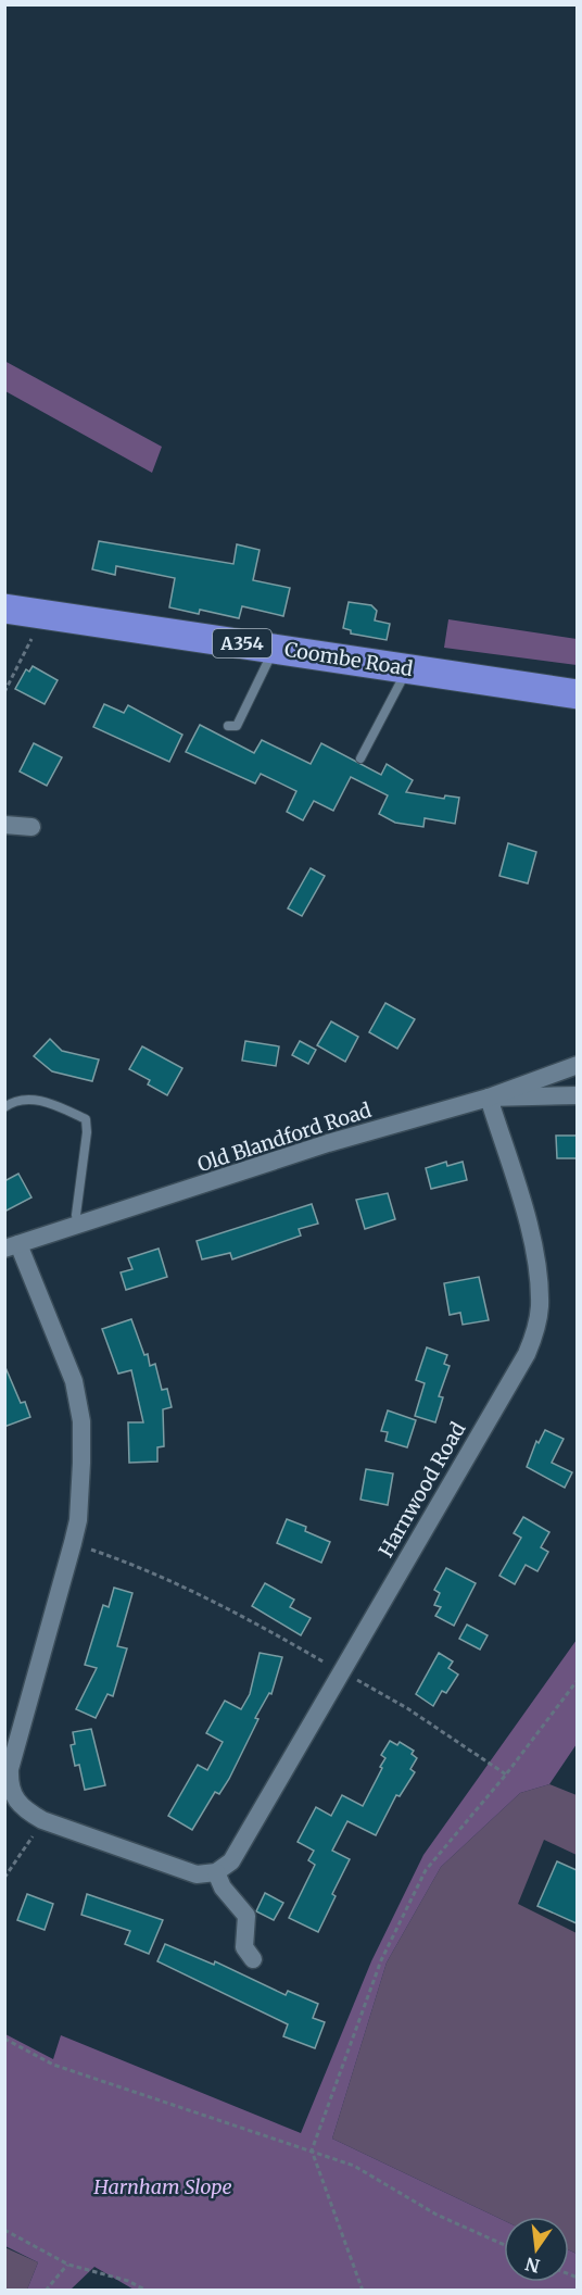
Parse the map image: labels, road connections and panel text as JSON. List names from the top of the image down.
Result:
{
  "streets": {
    "highway": ["A354", "Coombe Road"],
    "street": ["Old Blandford Road", "Harnwood Road"]
  },
  "crossings": [
    ["Old Blandford Road", "Harnwood Road"]
  ],
  "parks": ["Harnham Slope"],
  "north": "bottom"
}
